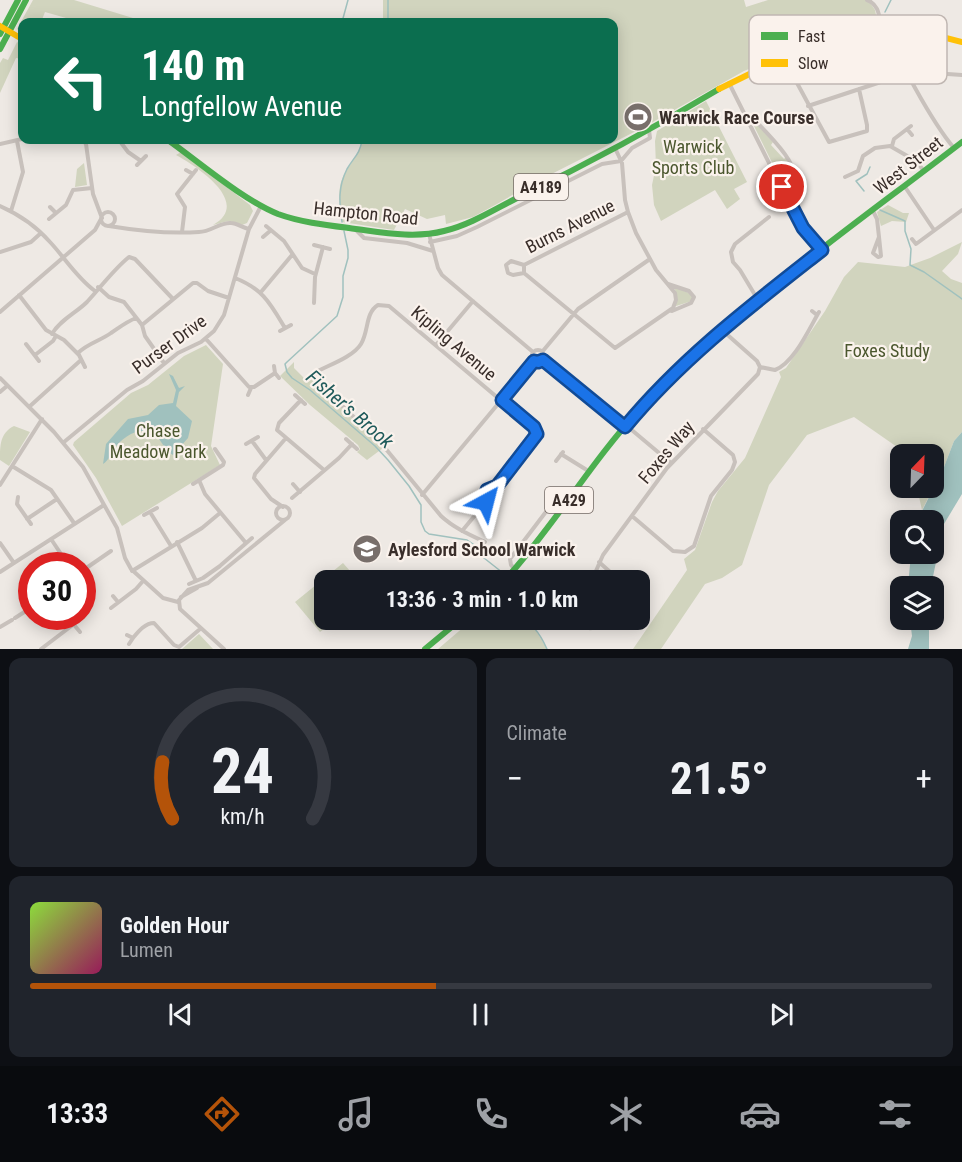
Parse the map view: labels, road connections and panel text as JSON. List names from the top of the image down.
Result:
{
  "streets": {
    "main road": [
      "West Street",
      "A4189",
      "Hampton Road",
      "A429"
    ],
    "street": [
      "Burns Avenue",
      "Kipling Avenue",
      "Purser Drive",
      "Foxes Way"
    ]
  },
  "crossings": [
    ["West Street", "A429"],
    ["A4189", "Hampton Road"],
    ["Hampton Road", "Purser Drive"]
  ],
  "water": ["Fisher's Brook"],
  "parks": ["Warwick Sports Club", "Foxes Study", "Chase Meadow Park"],
  "places": {
    "sports": ["Warwick Race Course"],
    "school or university": ["Aylesford School Warwick"]
  },
  "legend": ["Fast", "Slow"],
  "north": "top right",
  "page": {
    "turn": ["140 m", "Longfellow Avenue"],
    "limit": "30",
    "trip": "13:36 · 3 min · 1.0 km",
    "tile": "Climate",
    "heat": ["−", "21.5°", "+"],
    "song": ["Golden Hour", "Lumen"],
    "tabs": "13:33",
    "gauge": ["24", "km/h"]
  }
}
